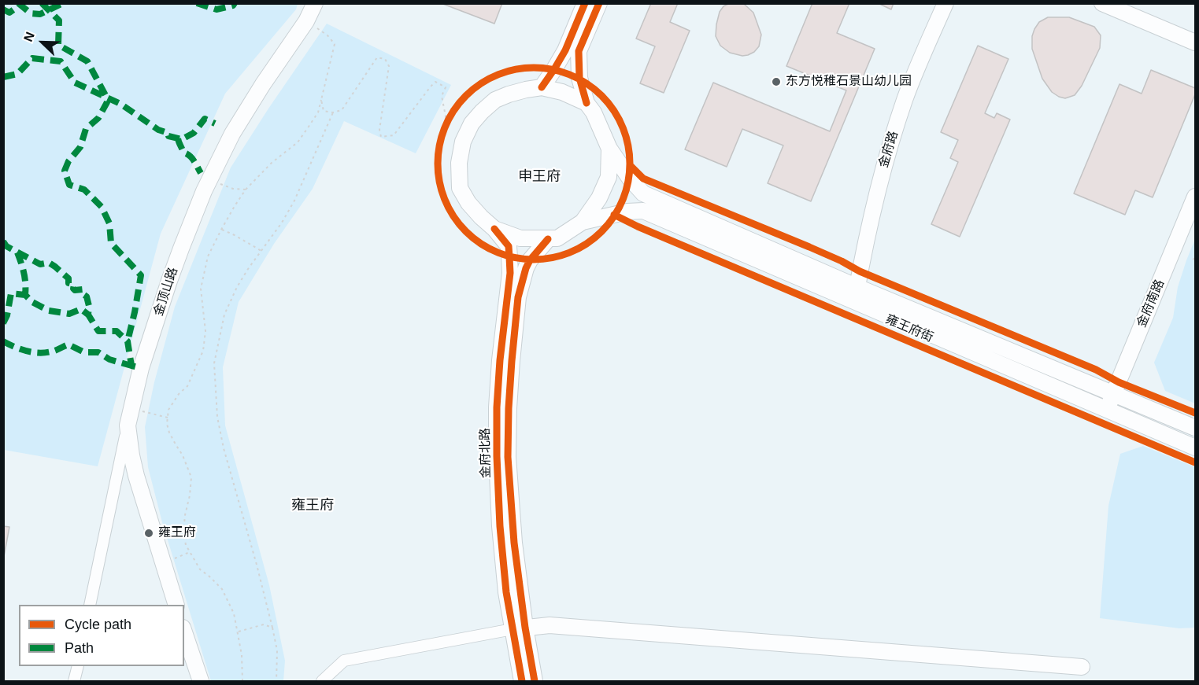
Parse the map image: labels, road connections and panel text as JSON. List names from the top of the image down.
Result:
{
  "streets": {
    "main road": [
      "金府路",
      "金顶山路",
      "金府南路",
      "雍王府街",
      "金府北路"
    ]
  },
  "crossings": [
    ["金府路", "雍王府街"],
    ["金府南路", "雍王府街"],
    ["雍王府街", "金府北路"]
  ],
  "districts": ["申王府", "雍王府"],
  "places": ["东方悦稚石景山幼儿园", "雍王府"],
  "legend": ["Cycle path", "Path"],
  "north": "top left"
}
